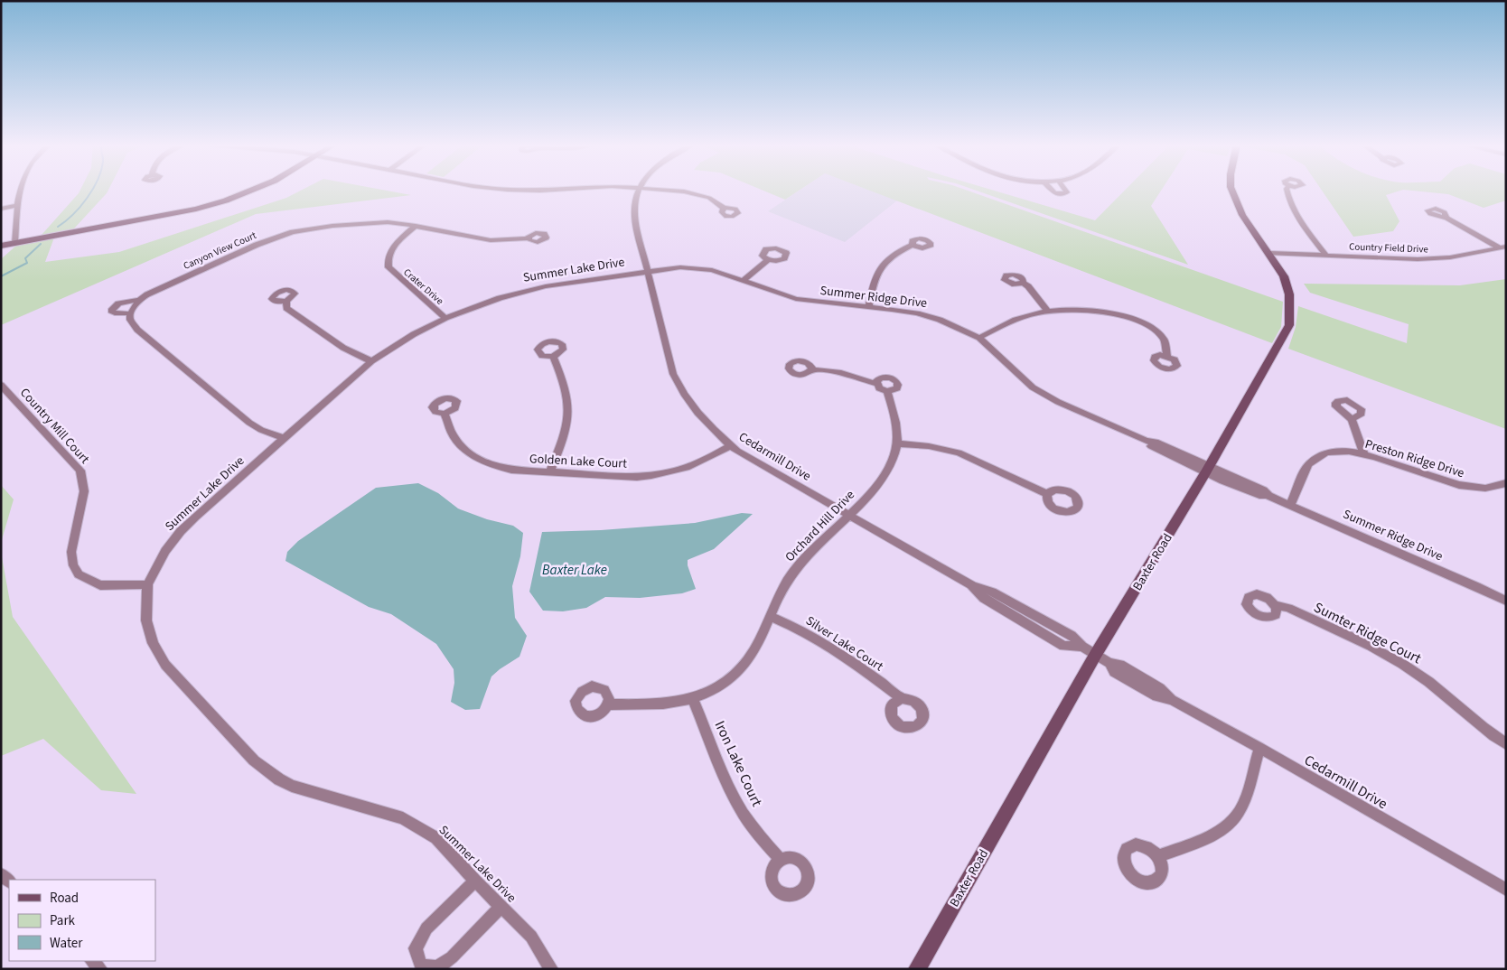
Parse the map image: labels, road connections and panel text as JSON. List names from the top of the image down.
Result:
{
  "streets": {
    "main road": ["Baxter Road"],
    "street": [
      "Country Field Drive",
      "Canyon View Court",
      "Summer Lake Drive",
      "Crater Drive",
      "Summer Ridge Drive",
      "Country Mill Court",
      "Cedarmill Drive",
      "Preston Ridge Drive",
      "Golden Lake Court",
      "Orchard Hill Drive",
      "Sumter Ridge Court",
      "Silver Lake Court",
      "Iron Lake Court"
    ]
  },
  "crossings": [
    ["Country Field Drive", "Baxter Road"],
    ["Canyon View Court", "Crater Drive"],
    ["Summer Lake Drive", "Crater Drive"],
    ["Summer Lake Drive", "Summer Ridge Drive"],
    ["Summer Lake Drive", "Country Mill Court"],
    ["Summer Lake Drive", "Cedarmill Drive"],
    ["Summer Ridge Drive", "Cedarmill Drive"],
    ["Summer Ridge Drive", "Preston Ridge Drive"],
    ["Summer Ridge Drive", "Baxter Road"],
    ["Cedarmill Drive", "Golden Lake Court"],
    ["Cedarmill Drive", "Orchard Hill Drive"],
    ["Cedarmill Drive", "Baxter Road"],
    ["Orchard Hill Drive", "Silver Lake Court"],
    ["Orchard Hill Drive", "Iron Lake Court"]
  ],
  "water": ["Baxter Lake"],
  "legend": ["Road", "Park", "Water"]
}
